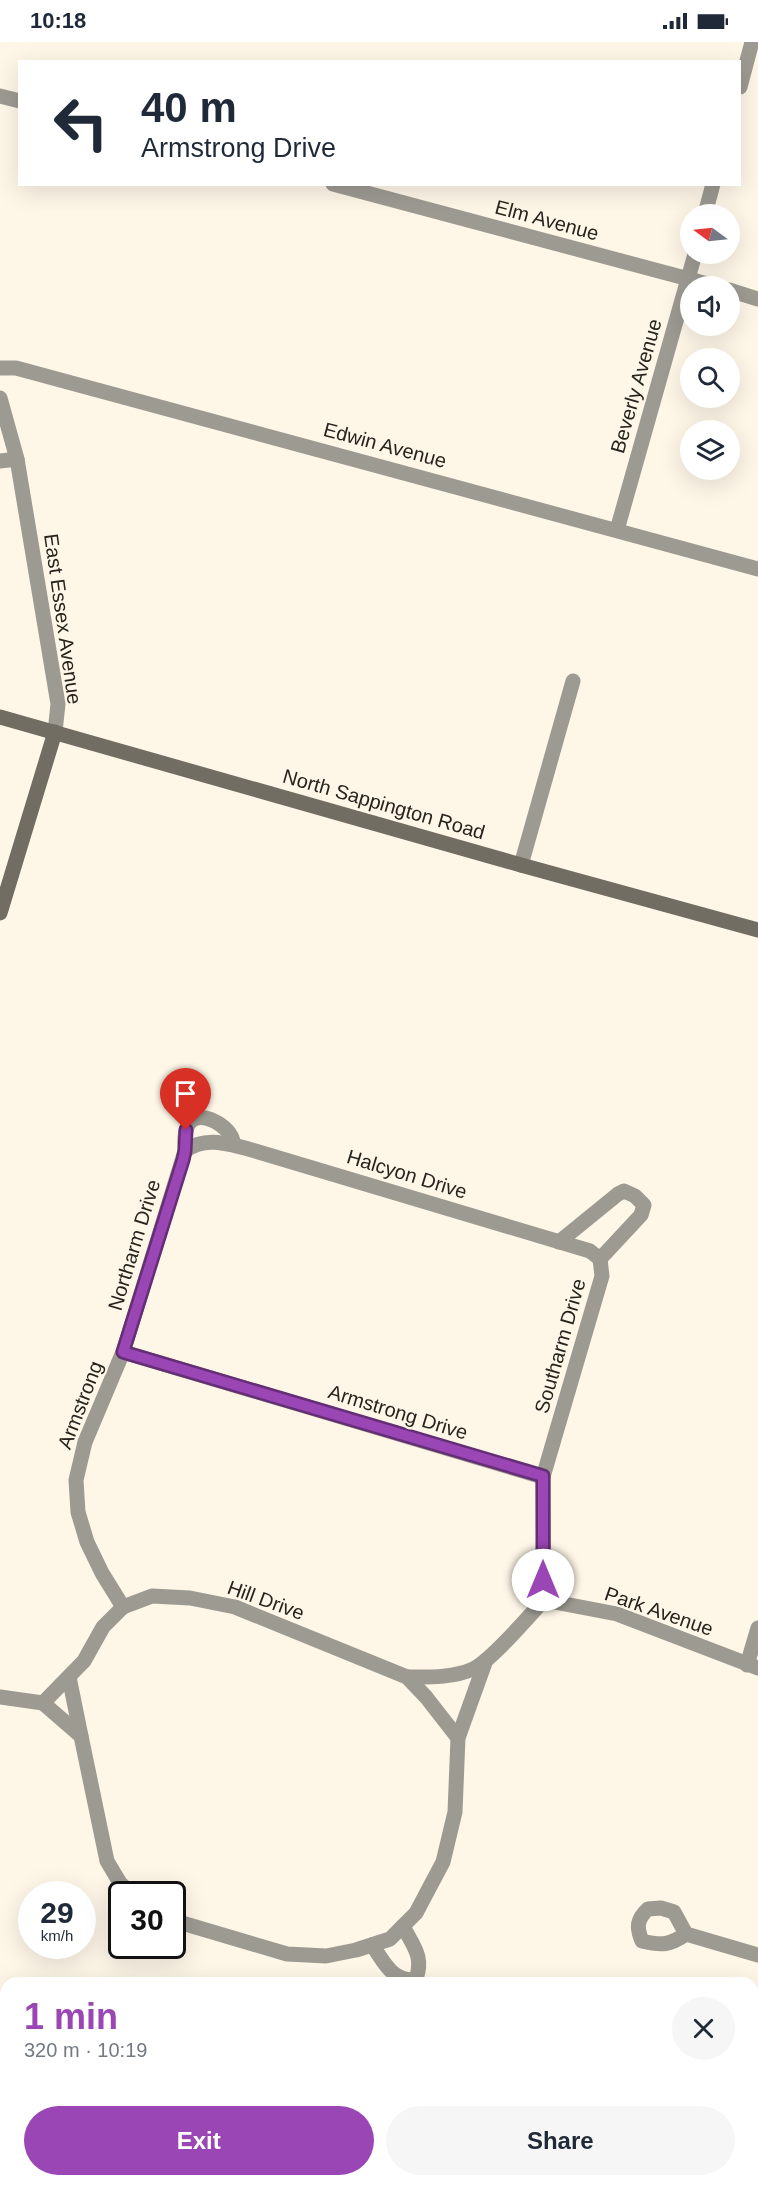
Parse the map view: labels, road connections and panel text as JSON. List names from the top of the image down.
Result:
{
  "streets": {
    "street": [
      "Elm Avenue",
      "Beverly Avenue",
      "Edwin Avenue",
      "East Essex Avenue",
      "North Sappington Road",
      "Halcyon Drive",
      "Northarm Drive",
      "Southarm Drive",
      "Armstrong",
      "Armstrong Drive",
      "Hill Drive",
      "Park Avenue"
    ]
  },
  "crossings": [
    ["Beverly Avenue", "Edwin Avenue"],
    ["East Essex Avenue", "North Sappington Road"],
    ["Halcyon Drive", "Northarm Drive"],
    ["Halcyon Drive", "Southarm Drive"],
    ["Northarm Drive", "Armstrong"],
    ["Northarm Drive", "Armstrong Drive"],
    ["Southarm Drive", "Armstrong Drive"],
    ["Armstrong", "Armstrong Drive"],
    ["Armstrong", "Hill Drive"],
    ["Hill Drive", "Park Avenue"]
  ],
  "north": "left",
  "page": {
    "status": "10:18",
    "turn": ["40 m", "Armstrong Drive"],
    "speed": "29 km/h",
    "limit": "30",
    "heading": ["1 min", "320 m · 10:19"],
    "buttons": ["Exit", "Share"]
  }
}
